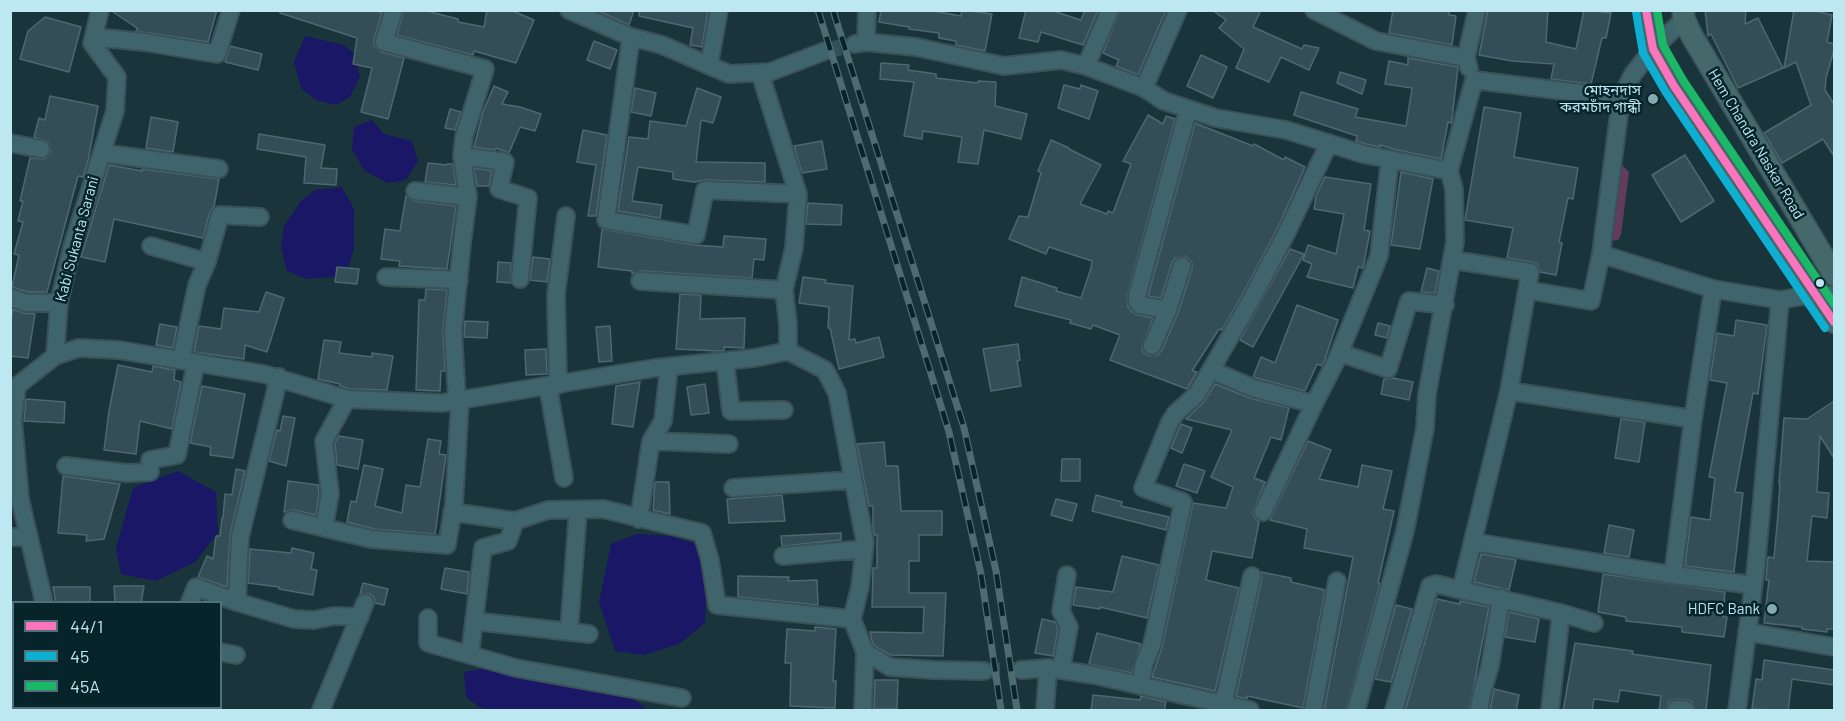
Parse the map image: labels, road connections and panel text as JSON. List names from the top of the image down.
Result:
{
  "streets": {
    "main road": ["Hem Chandra Naskar Road"],
    "street": ["Kabi Sukanta Sarani"]
  },
  "places": ["মোহনদাস করমচাঁদ গান্ধী", "HDFC Bank"],
  "lines": ["transit line 44/1", "transit line 45A", "transit line 45"],
  "legend": ["44/1", "45", "45A"]
}
